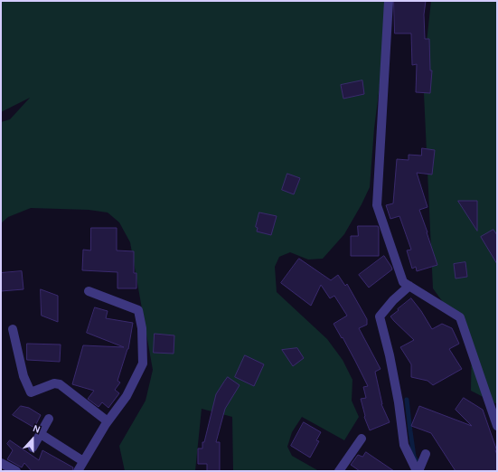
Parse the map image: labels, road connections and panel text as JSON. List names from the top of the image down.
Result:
{
  "north": "top"
}
